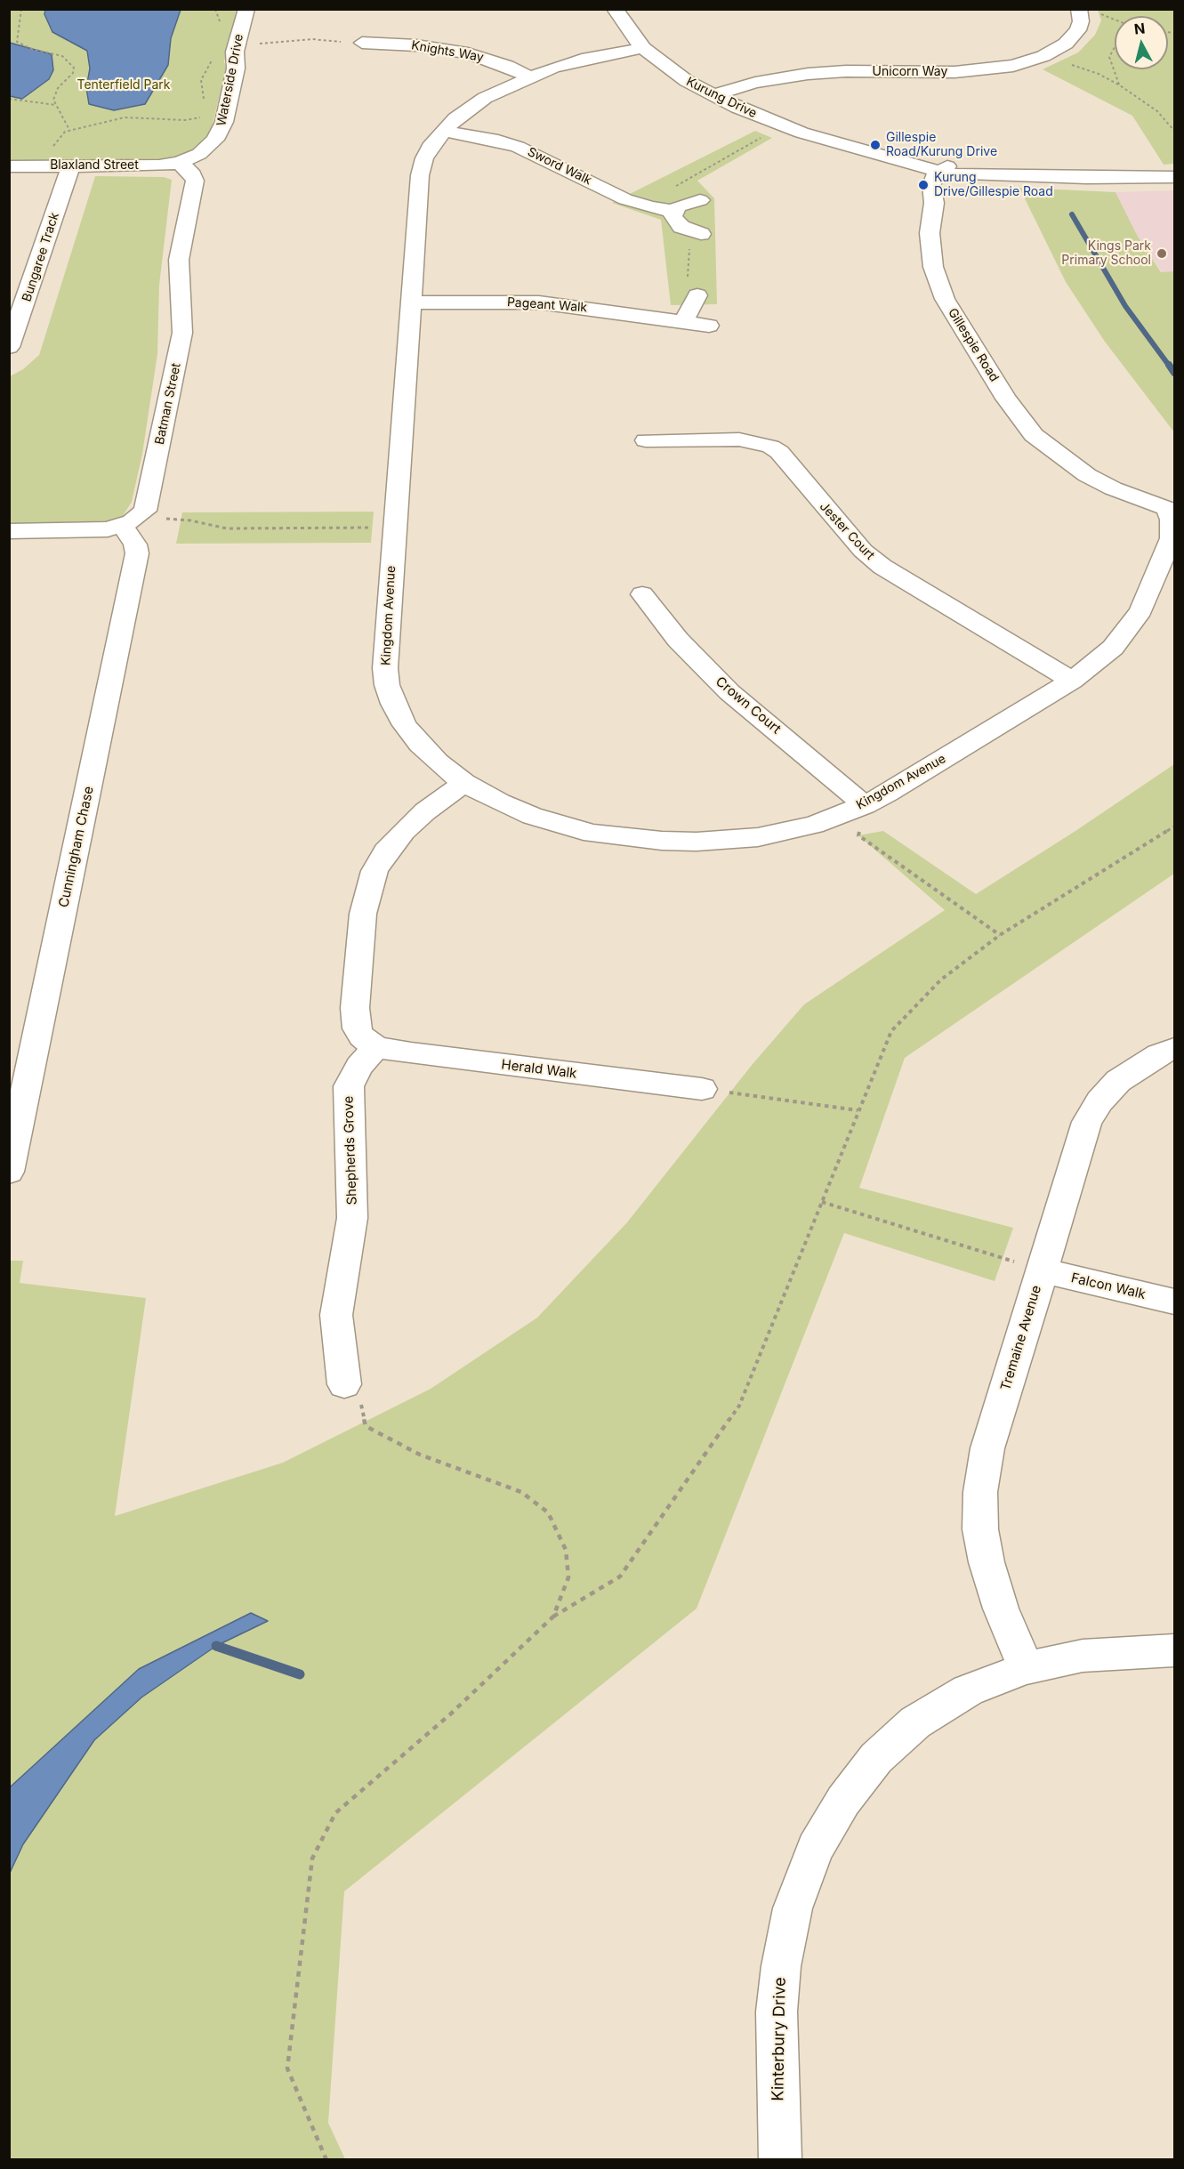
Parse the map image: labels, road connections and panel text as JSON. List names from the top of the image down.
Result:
{
  "streets": {
    "street": [
      "Knights Way",
      "Unicorn Way",
      "Waterside Drive",
      "Kurung Drive",
      "Blaxland Street",
      "Sword Walk",
      "Bungaree Track",
      "Pageant Walk",
      "Gillespie Road",
      "Batman Street",
      "Jester Court",
      "Kingdom Avenue",
      "Crown Court",
      "Cunningham Chase",
      "Herald Walk",
      "Shepherds Grove",
      "Falcon Walk",
      "Tremaine Avenue",
      "Kinterbury Drive"
    ]
  },
  "crossings": [
    ["Knights Way", "Kingdom Avenue"],
    ["Unicorn Way", "Kurung Drive"],
    ["Waterside Drive", "Blaxland Street"],
    ["Waterside Drive", "Batman Street"],
    ["Kurung Drive", "Gillespie Road"],
    ["Kurung Drive", "Kingdom Avenue"],
    ["Blaxland Street", "Bungaree Track"],
    ["Blaxland Street", "Batman Street"],
    ["Sword Walk", "Kingdom Avenue"],
    ["Pageant Walk", "Kingdom Avenue"],
    ["Gillespie Road", "Kingdom Avenue"],
    ["Batman Street", "Cunningham Chase"],
    ["Jester Court", "Kingdom Avenue"],
    ["Kingdom Avenue", "Crown Court"],
    ["Herald Walk", "Shepherds Grove"],
    ["Falcon Walk", "Tremaine Avenue"],
    ["Tremaine Avenue", "Kinterbury Drive"]
  ],
  "parks": ["Tenterfield Park"],
  "places": ["Gillespie Road/Kurung Drive", "Kurung Drive/Gillespie Road", "Kings Park Primary School"],
  "north": "top"
}
